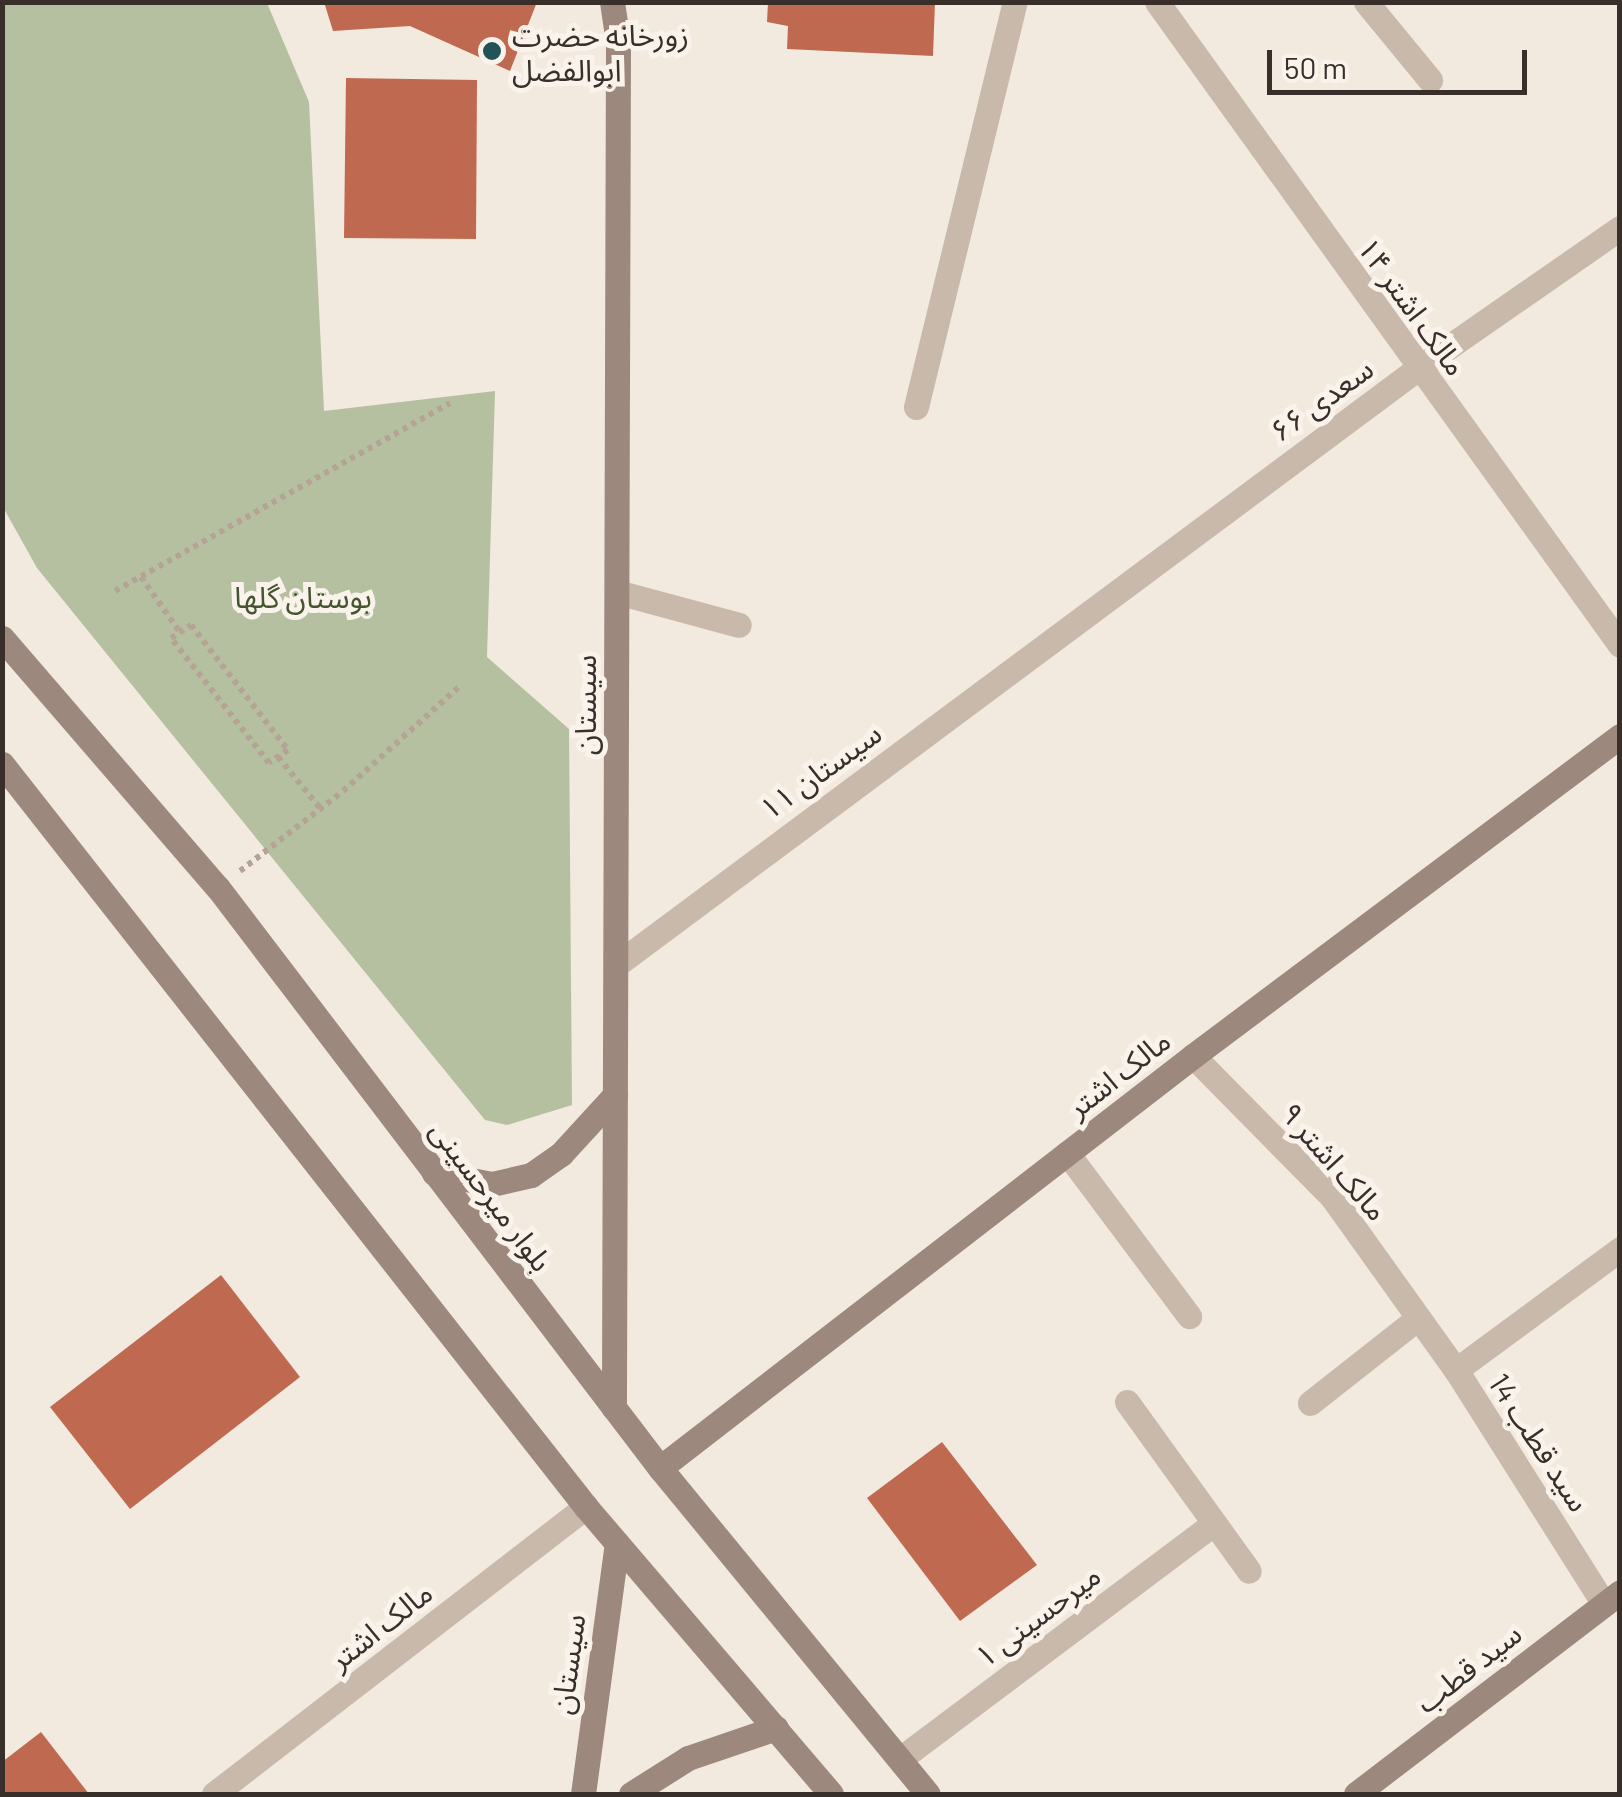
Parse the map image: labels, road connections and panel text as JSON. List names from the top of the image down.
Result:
{
  "streets": {
    "street": [
      "مالک اشتر ۱۴",
      "سعدی ۶۶",
      "سیستان",
      "سیستان ۱۱",
      "مالک اشتر",
      "مالک اشتر ۹",
      "بلوار میرحسینی",
      "سید قطب 14",
      "میرحسینی ۱",
      "سید قطب"
    ]
  },
  "crossings": [
    ["مالک اشتر ۱۴", "سعدی ۶۶"],
    ["سعدی ۶۶", "سیستان ۱۱"],
    ["سیستان", "سیستان ۱۱"],
    ["سیستان", "بلوار میرحسینی"],
    ["مالک اشتر", "مالک اشتر ۹"],
    ["مالک اشتر", "بلوار میرحسینی"],
    ["مالک اشتر ۹", "سید قطب 14"],
    ["بلوار میرحسینی", "میرحسینی ۱"],
    ["سید قطب 14", "سید قطب"]
  ],
  "parks": ["بوستان گلها"],
  "places": ["زورخانه حضرت ابوالفضل"],
  "scale_bar": "50 m"
}
